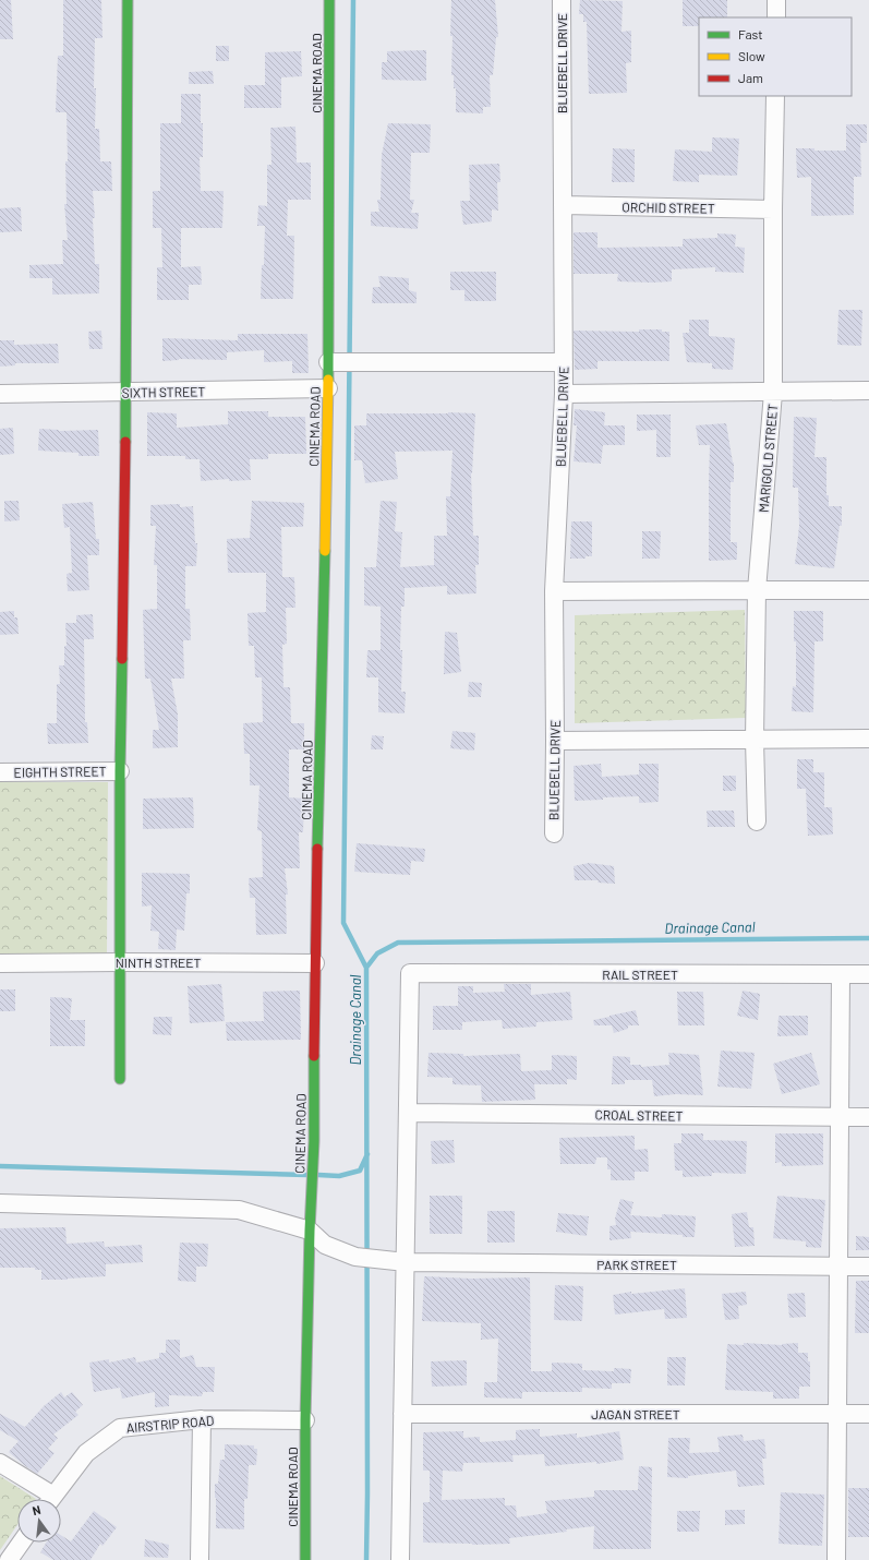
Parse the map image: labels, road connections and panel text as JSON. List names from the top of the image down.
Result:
{
  "streets": {
    "street": [
      "BLUEBELL DRIVE",
      "CINEMA ROAD",
      "ORCHID STREET",
      "SIXTH STREET",
      "MARIGOLD STREET",
      "EIGHTH STREET",
      "NINTH STREET",
      "RAIL STREET",
      "CROAL STREET",
      "PARK STREET",
      "JAGAN STREET",
      "AIRSTRIP ROAD"
    ]
  },
  "crossings": [
    ["BLUEBELL DRIVE", "ORCHID STREET"],
    ["CINEMA ROAD", "SIXTH STREET"],
    ["CINEMA ROAD", "NINTH STREET"],
    ["CINEMA ROAD", "PARK STREET"],
    ["CINEMA ROAD", "AIRSTRIP ROAD"],
    ["ORCHID STREET", "MARIGOLD STREET"],
    ["RAIL STREET", "CROAL STREET"]
  ],
  "water": ["Drainage Canal"],
  "legend": ["Fast", "Slow", "Jam"],
  "north": "top"
}
